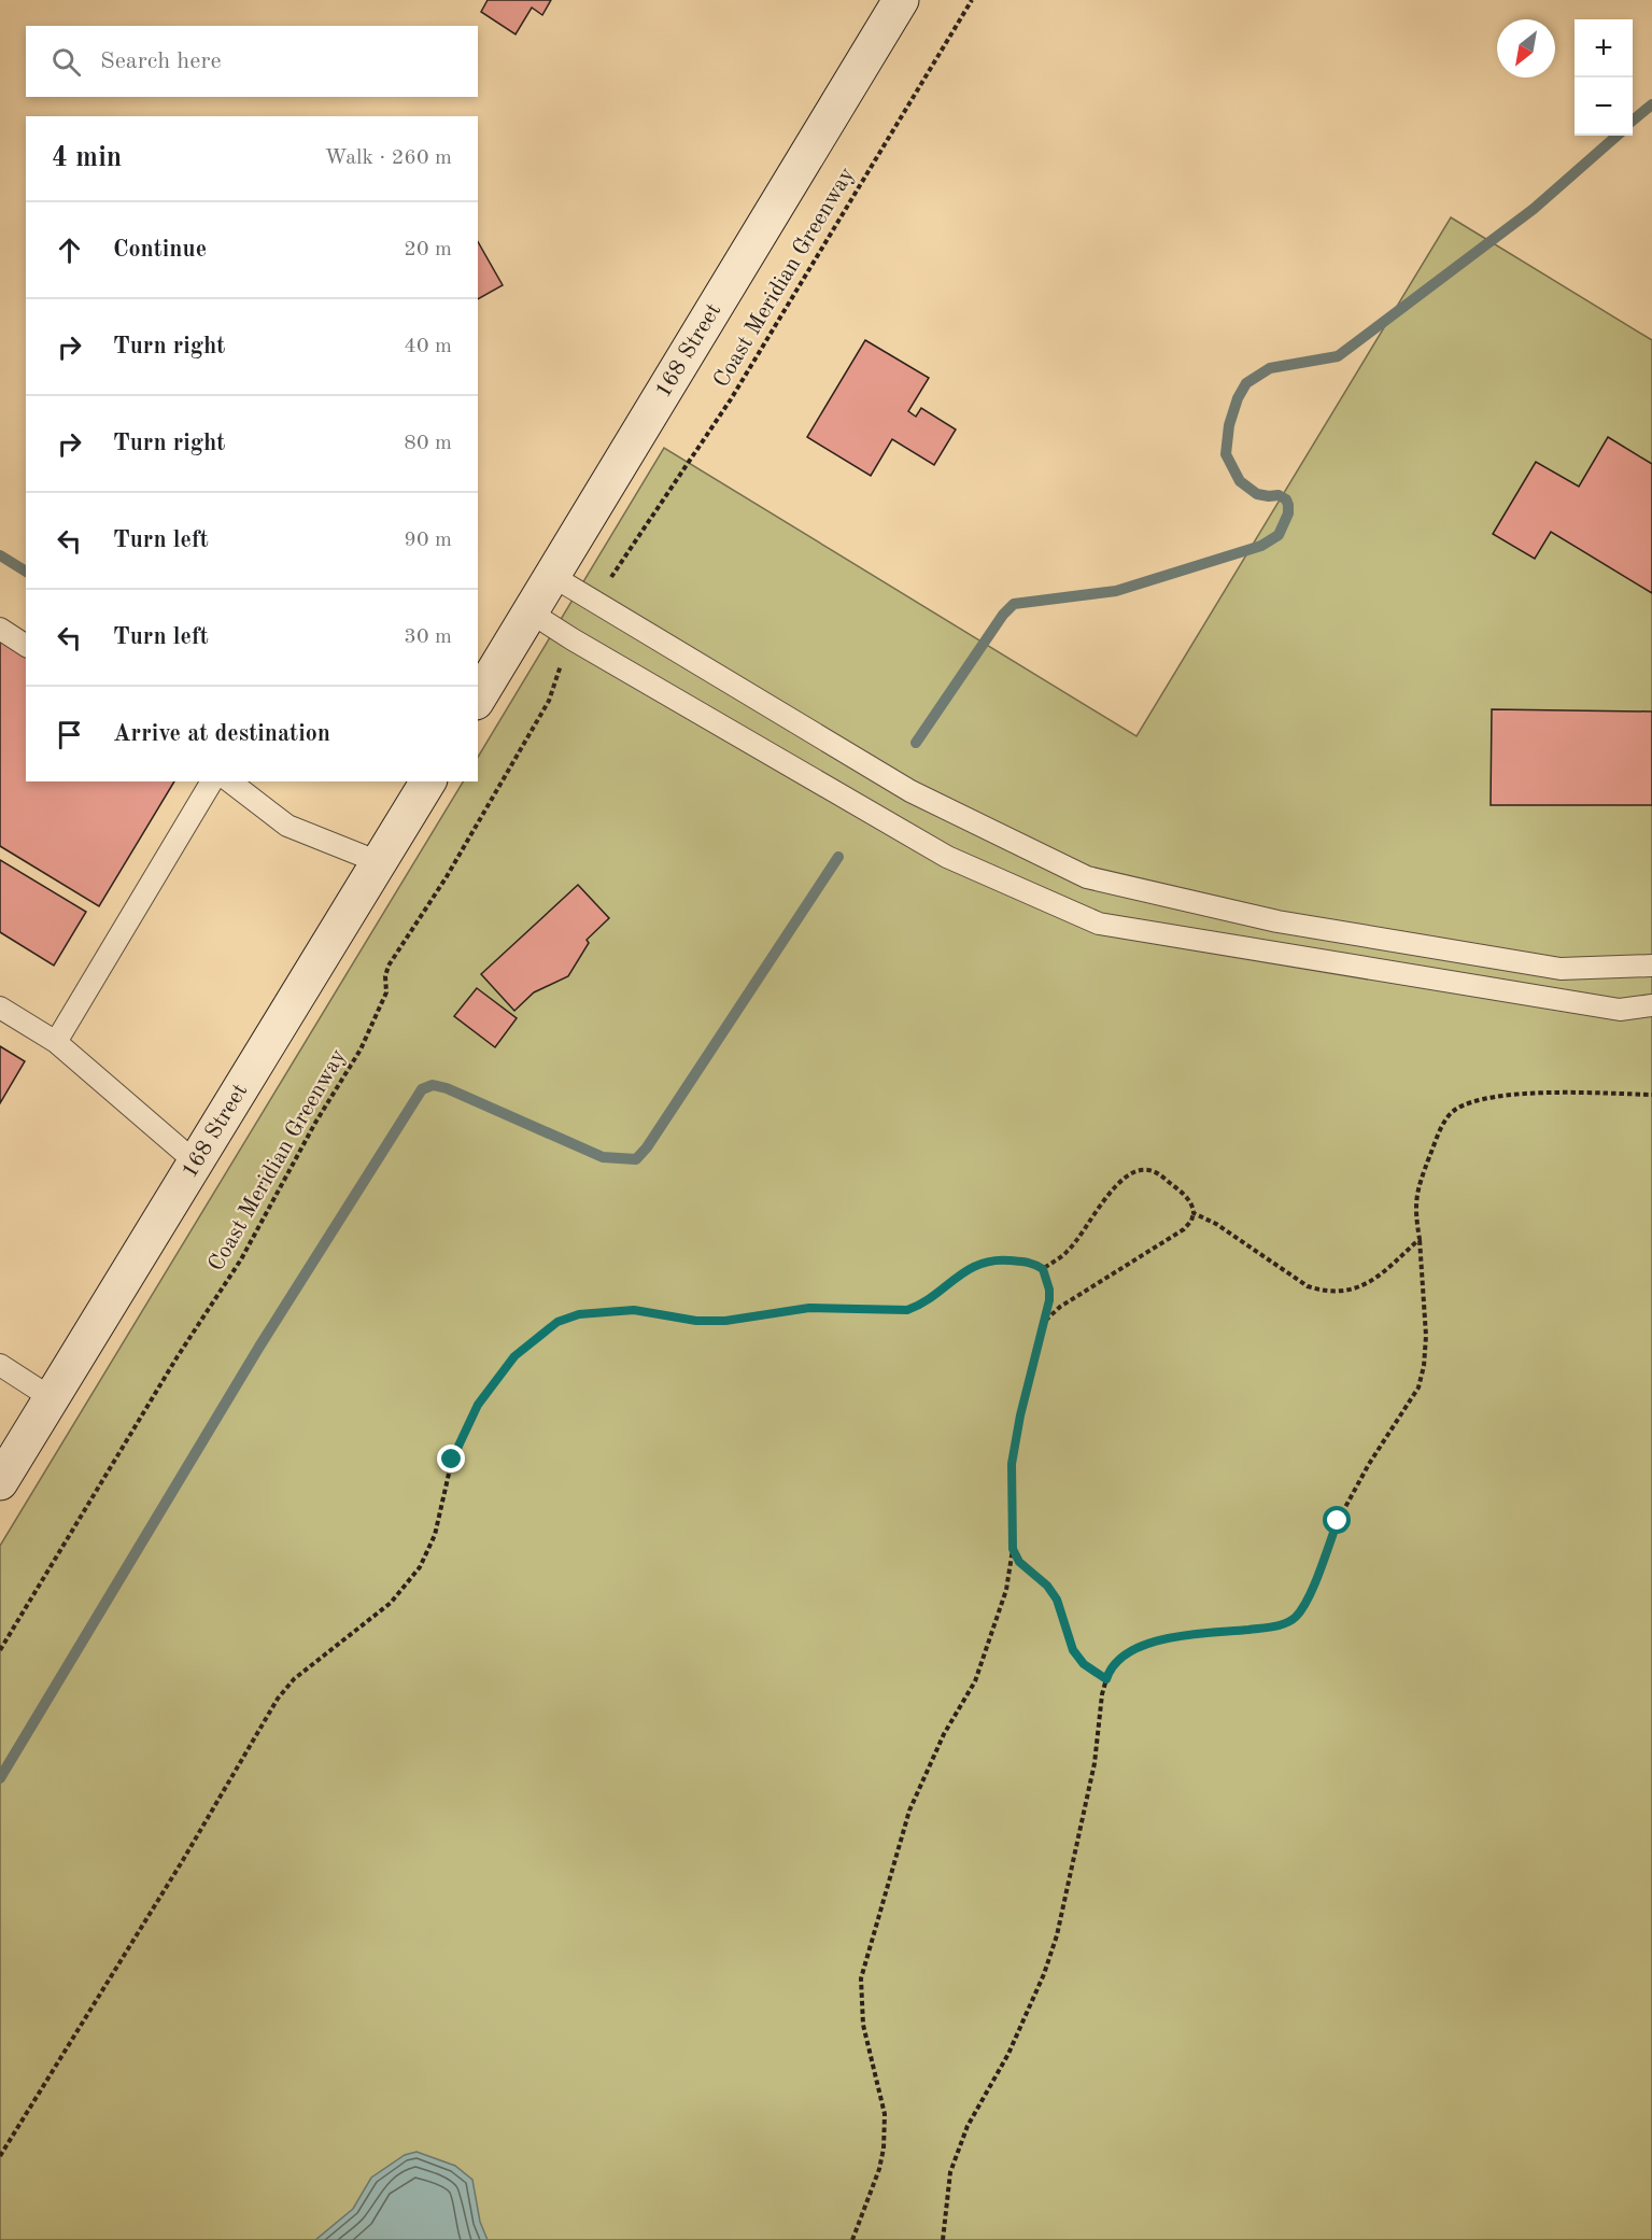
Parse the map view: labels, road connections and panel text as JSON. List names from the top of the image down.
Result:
{
  "streets": {
    "main road": ["168 Street"],
    "path": ["Coast Meridian Greenway"]
  },
  "north": "bottom left",
  "page": {
    "map_buttons": ["+", "−"],
    "search": "Search here",
    "heading": ["4 min", "Walk · 260 m"],
    "list": [
      ["Continue", "20 m"],
      ["Turn right", "40 m"],
      ["Turn right", "80 m"],
      ["Turn left", "90 m"],
      ["Turn left", "30 m"],
      "Arrive at destination"
    ]
  }
}
